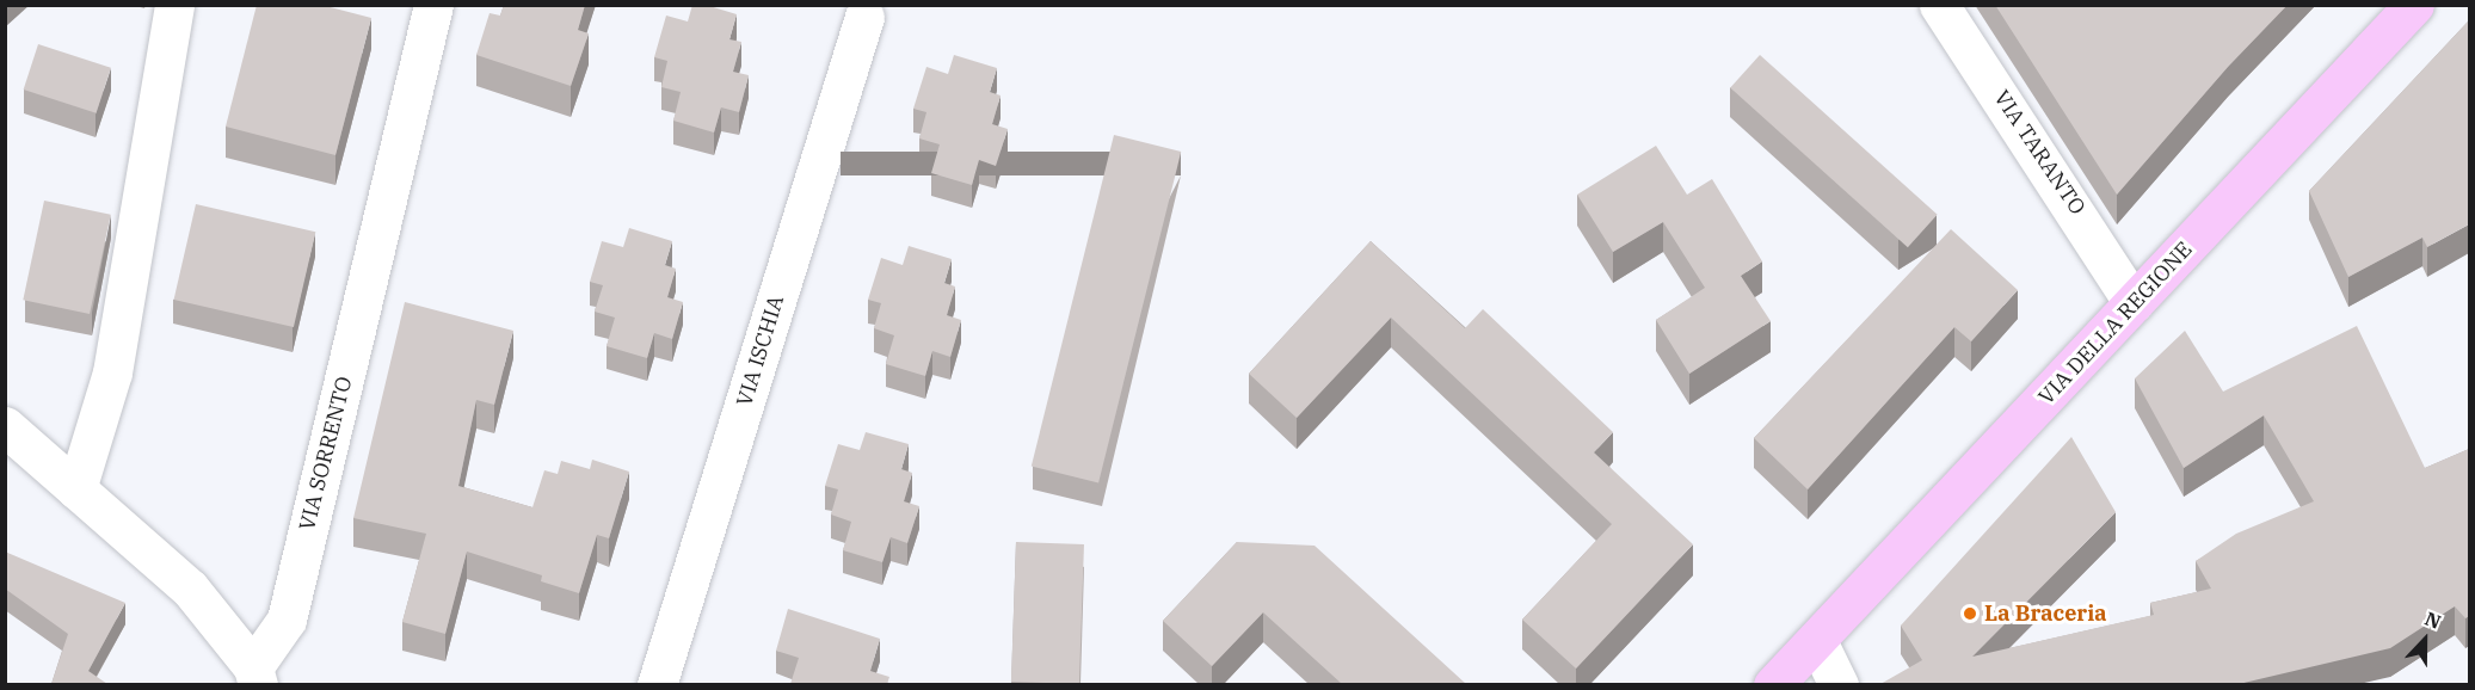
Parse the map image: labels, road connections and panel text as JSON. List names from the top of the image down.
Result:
{
  "streets": {
    "main road": ["VIA DELLA REGIONE"],
    "street": ["VIA TARANTO", "VIA ISCHIA", "VIA SORRENTO"]
  },
  "crossings": [
    ["VIA TARANTO", "VIA DELLA REGIONE"]
  ],
  "places": ["La Braceria"],
  "north": "top"
}
